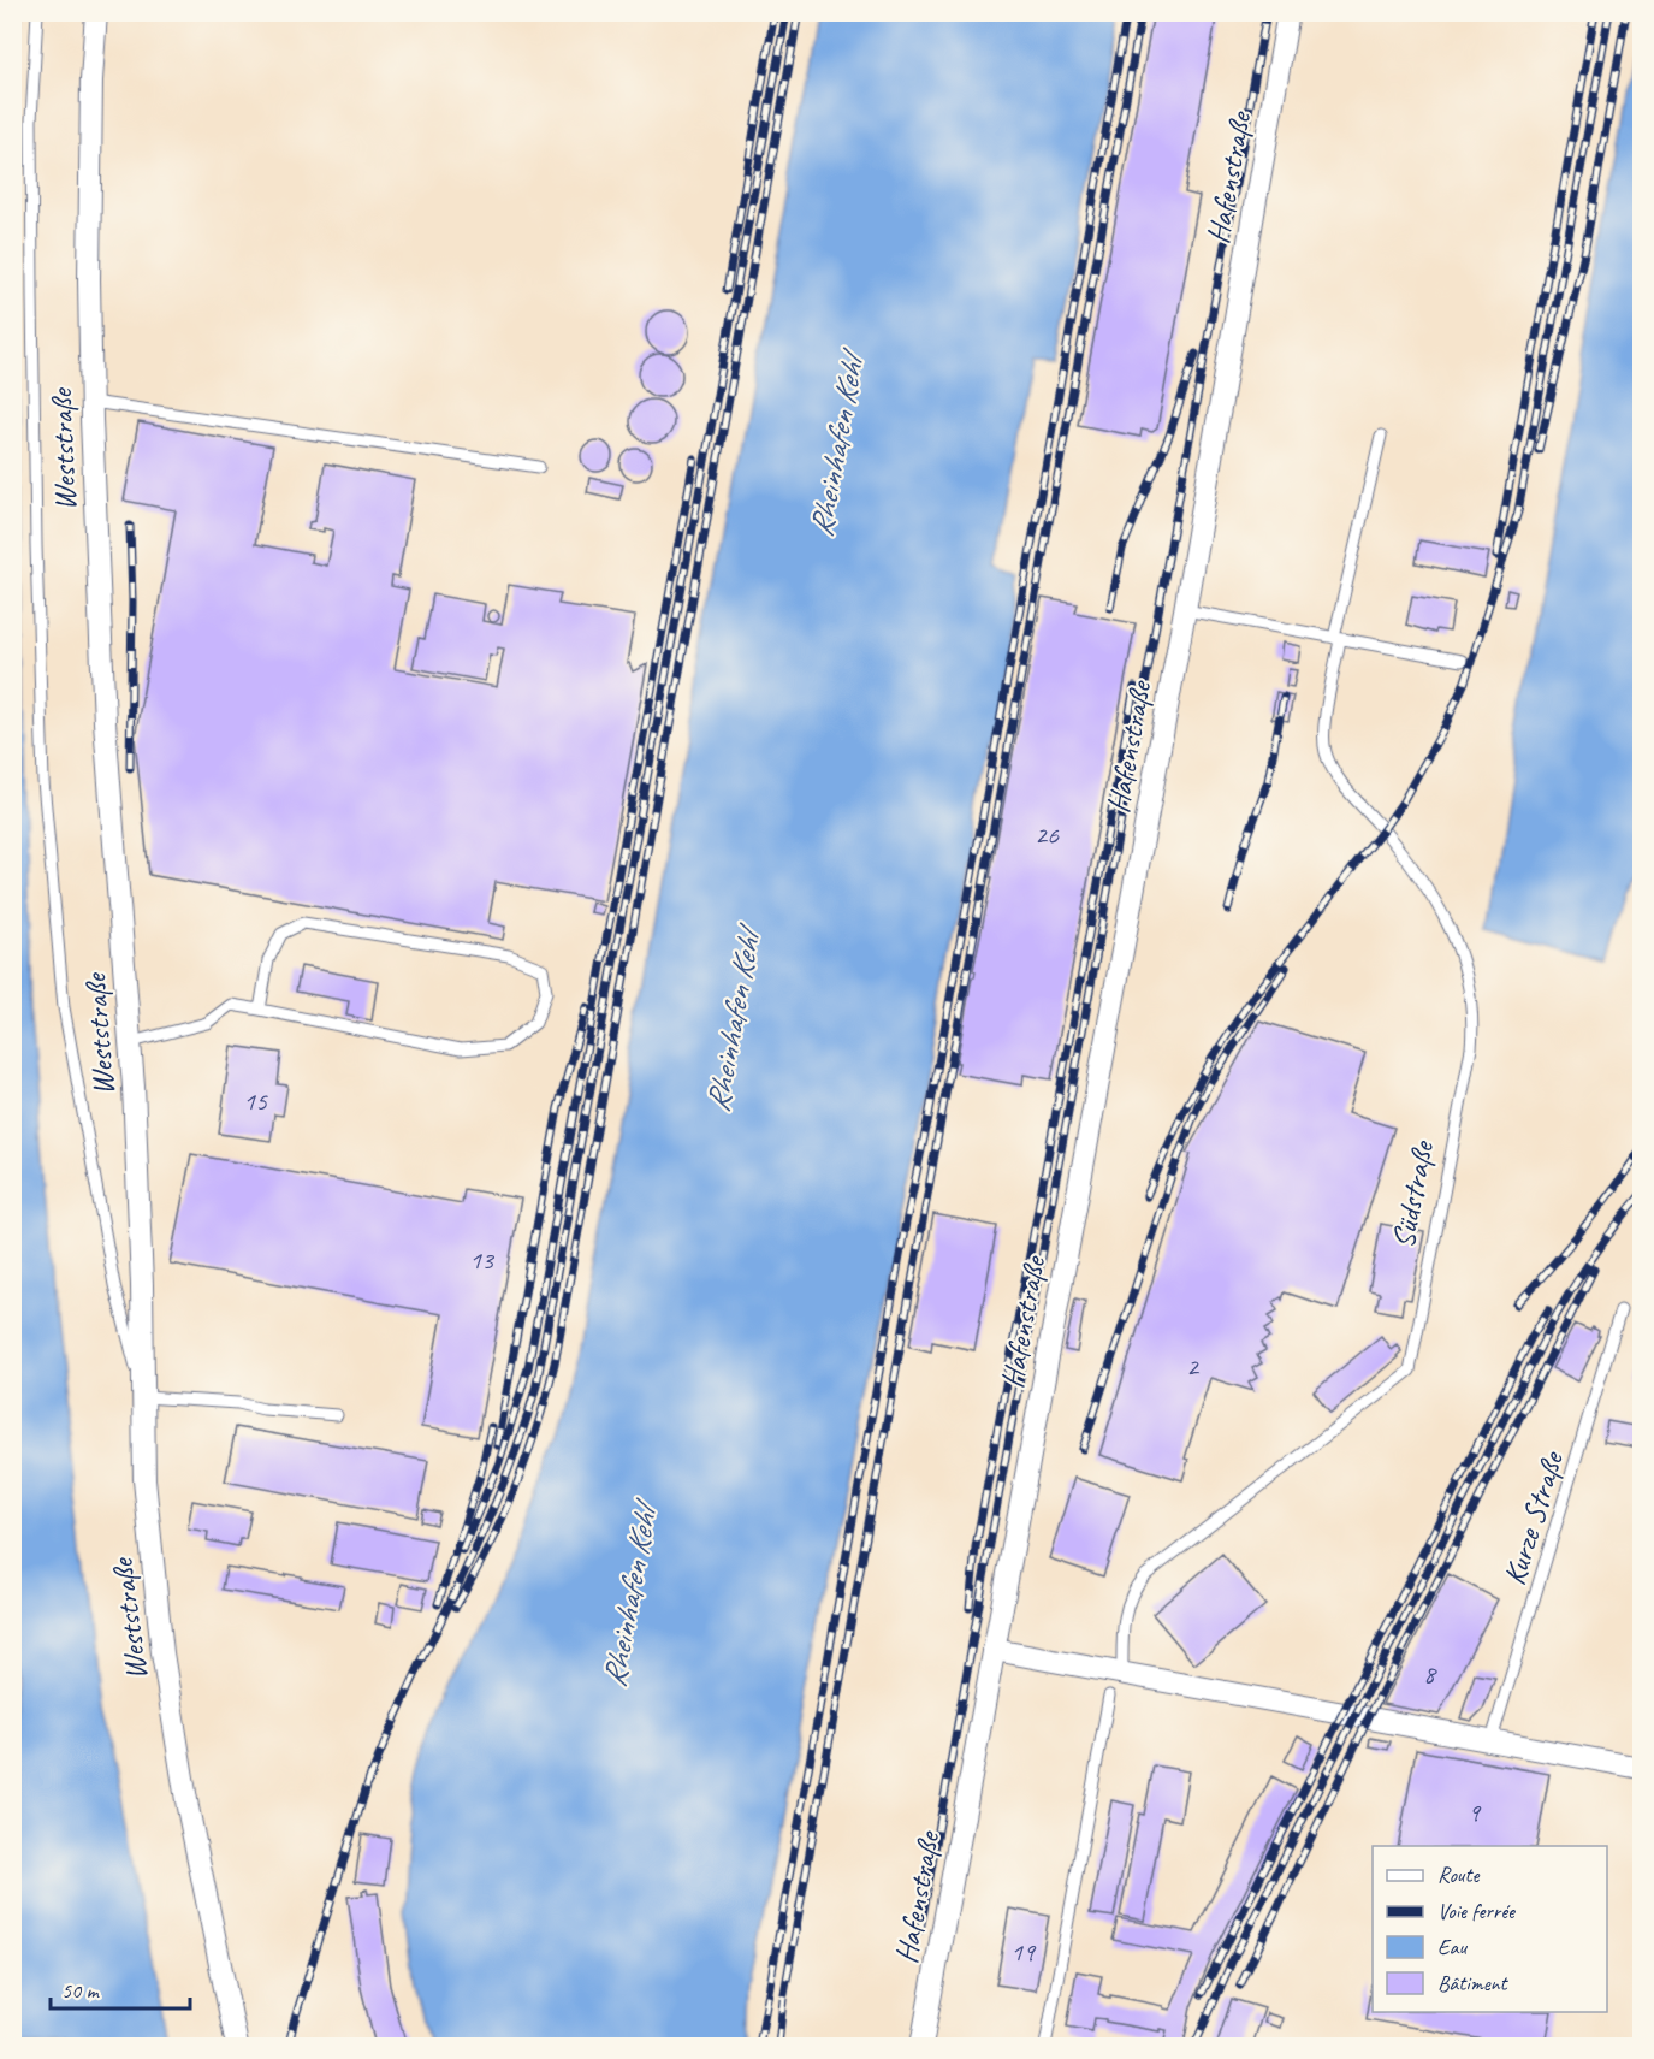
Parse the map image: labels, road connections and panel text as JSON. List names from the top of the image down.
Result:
{
  "streets": {
    "street": ["Hafenstraße", "Weststraße"],
    "lane": ["Südstraße", "Kurze Straße"]
  },
  "water": ["Rheinhafen Kehl"],
  "house_numbers": [
    "26",
    "15",
    "13",
    "2",
    "8",
    "9",
    "19"
  ],
  "legend": [
    "Route",
    "Voie ferrée",
    "Eau",
    "Bâtiment"
  ],
  "scale_bar": "50 m"
}
